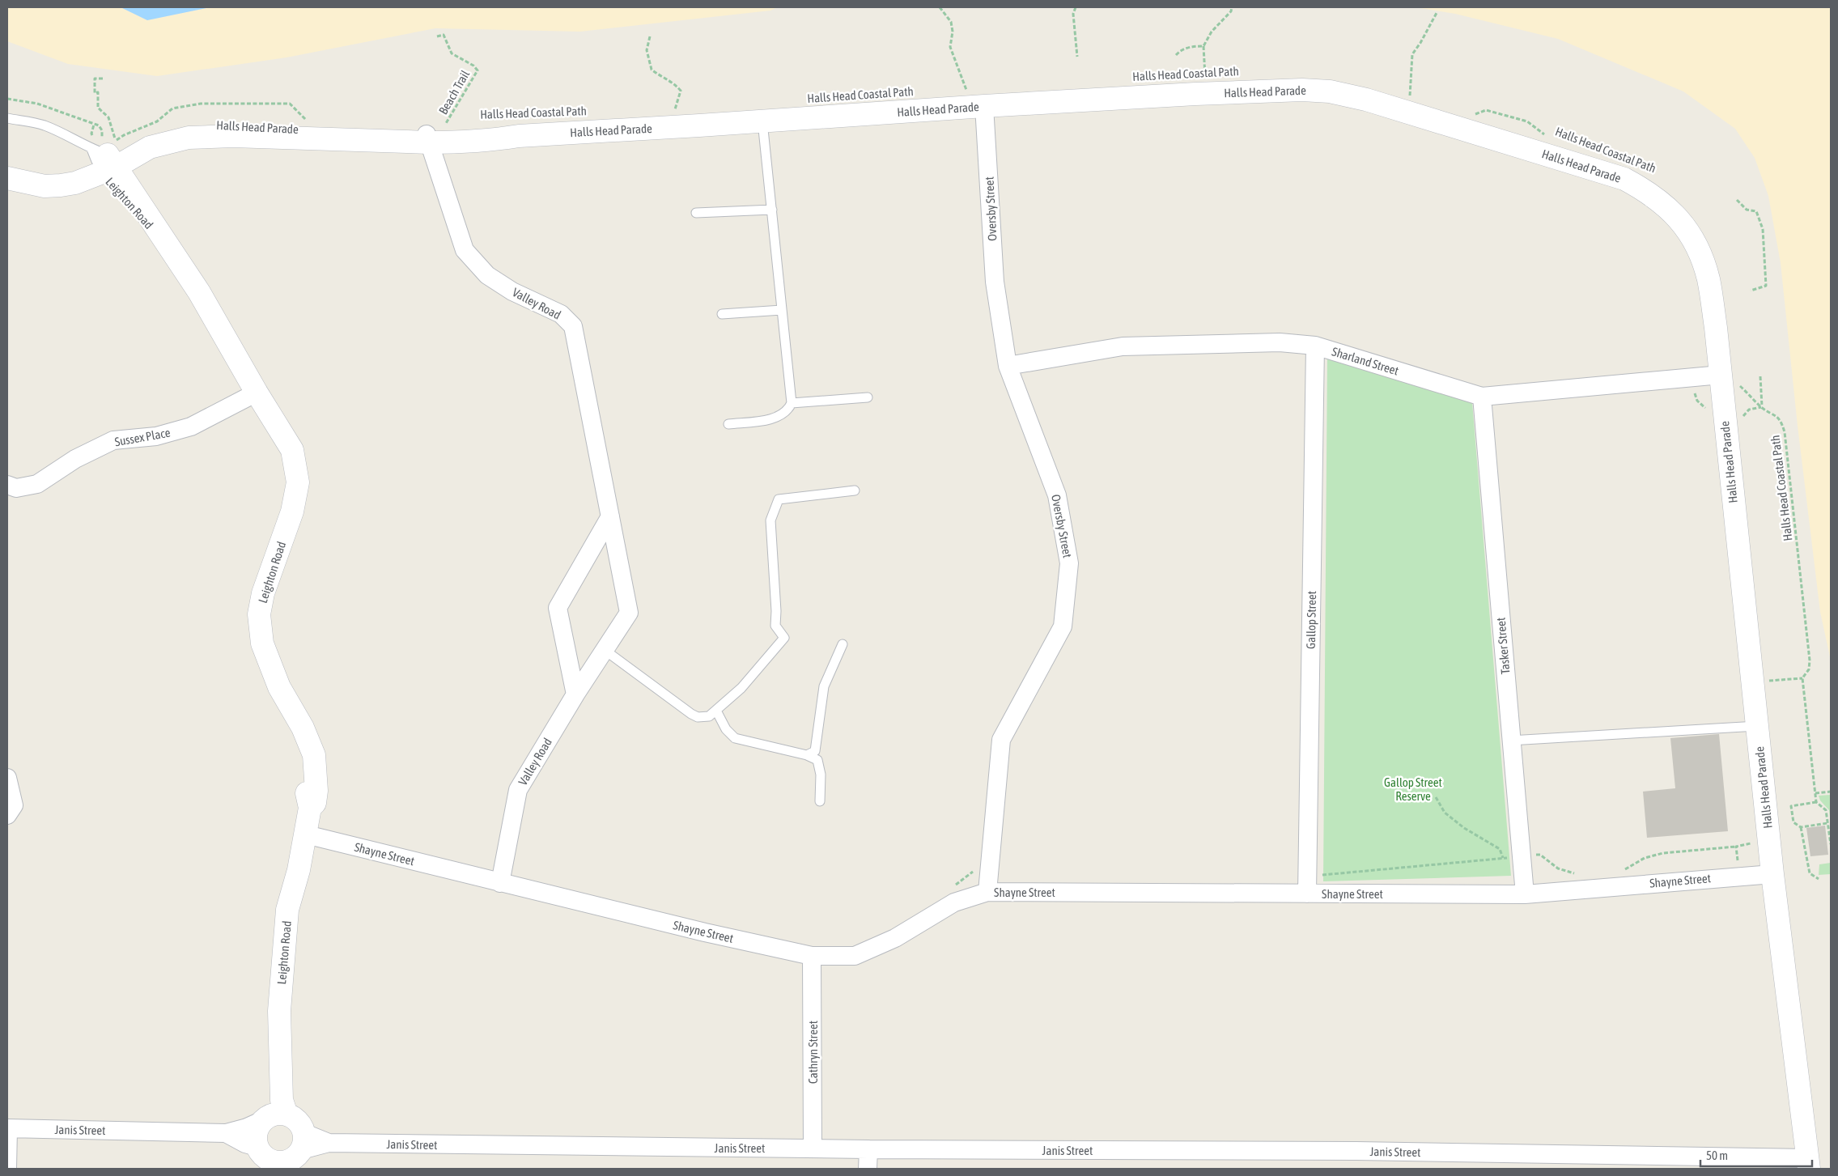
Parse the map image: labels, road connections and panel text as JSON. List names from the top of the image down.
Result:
{
  "streets": {
    "street": [
      "Halls Head Parade",
      "Leighton Road",
      "Oversby Street",
      "Valley Road",
      "Sharland Street",
      "Sussex Place",
      "Gallop Street",
      "Tasker Street",
      "Shayne Street",
      "Cathryn Street",
      "Janis Street"
    ],
    "path": ["Halls Head Coastal Path", "Beach Trail"]
  },
  "crossings": [
    ["Halls Head Coastal Path", "Halls Head Parade"],
    ["Halls Head Coastal Path", "Sharland Street"],
    ["Halls Head Parade", "Beach Trail"],
    ["Halls Head Parade", "Leighton Road"],
    ["Halls Head Parade", "Oversby Street"],
    ["Halls Head Parade", "Valley Road"],
    ["Halls Head Parade", "Sharland Street"],
    ["Halls Head Parade", "Shayne Street"],
    ["Halls Head Parade", "Janis Street"],
    ["Beach Trail", "Valley Road"],
    ["Leighton Road", "Sussex Place"],
    ["Leighton Road", "Shayne Street"],
    ["Leighton Road", "Janis Street"],
    ["Oversby Street", "Sharland Street"],
    ["Oversby Street", "Shayne Street"],
    ["Valley Road", "Shayne Street"],
    ["Sharland Street", "Gallop Street"],
    ["Sharland Street", "Tasker Street"],
    ["Gallop Street", "Shayne Street"],
    ["Tasker Street", "Shayne Street"],
    ["Shayne Street", "Cathryn Street"],
    ["Cathryn Street", "Janis Street"]
  ],
  "parks": ["Gallop Street Reserve"],
  "scale_bar": "50 m"
}
